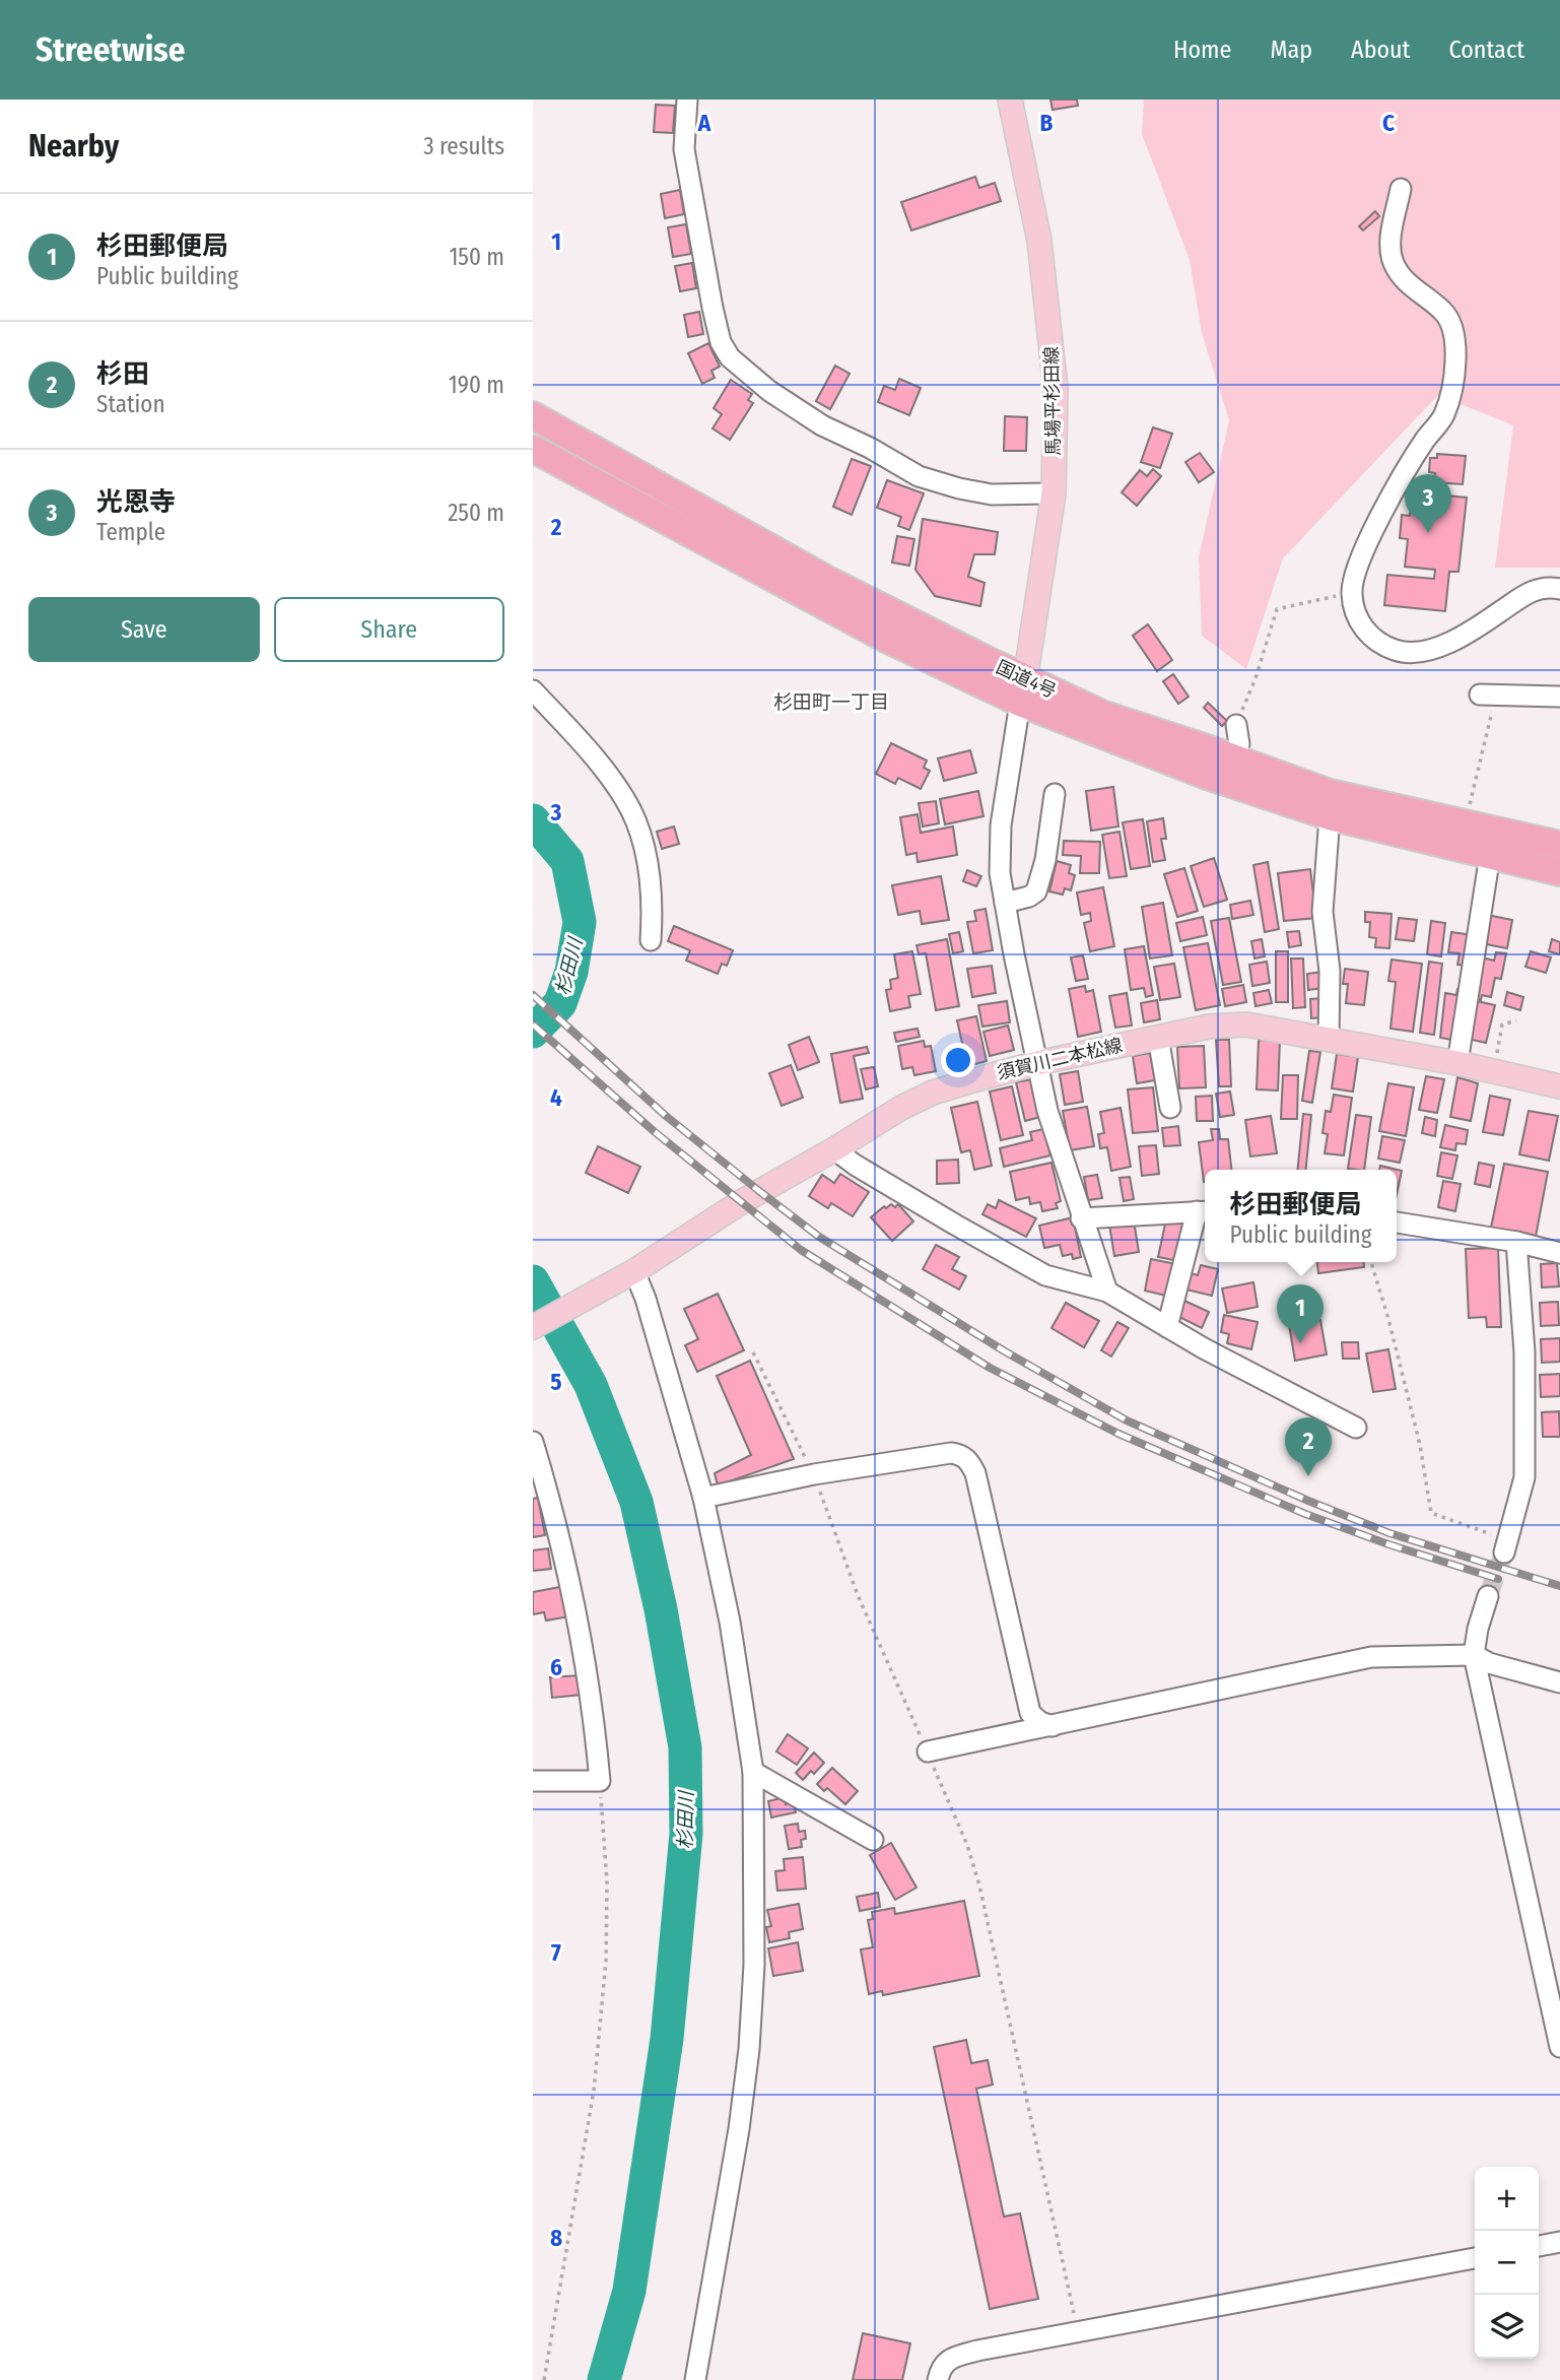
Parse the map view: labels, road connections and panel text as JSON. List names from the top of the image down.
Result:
{
  "streets": {
    "highway": ["国道4号"],
    "main road": ["馬場平杉田線", "須賀川二本松線"]
  },
  "crossings": [
    ["馬場平杉田線", "国道4号"]
  ],
  "districts": ["杉田町一丁目"],
  "water": ["杉田川"],
  "page": {
    "header": "Streetwise",
    "nav": [
      "Home",
      "Map",
      "About",
      "Contact"
    ],
    "heading": ["Nearby", "3 results"],
    "list": [
      {
        "mark": "1",
        "name": "杉田郵便局",
        "note": "Public building",
        "value": "150 m"
      },
      {
        "mark": "2",
        "name": "杉田",
        "note": "Station",
        "value": "190 m"
      },
      {
        "mark": "3",
        "name": "光恩寺",
        "note": "Temple",
        "value": "250 m"
      }
    ],
    "pins": ["3", "1", "2"],
    "buttons": ["Save", "Share"],
    "popup": ["杉田郵便局", "Public building"],
    "map_buttons": ["+", "−"]
  },
  "grid": {
    "columns": ["A", "B", "C"],
    "rows": [
      "1",
      "2",
      "3",
      "4",
      "5",
      "6",
      "7",
      "8"
    ]
  }
}
